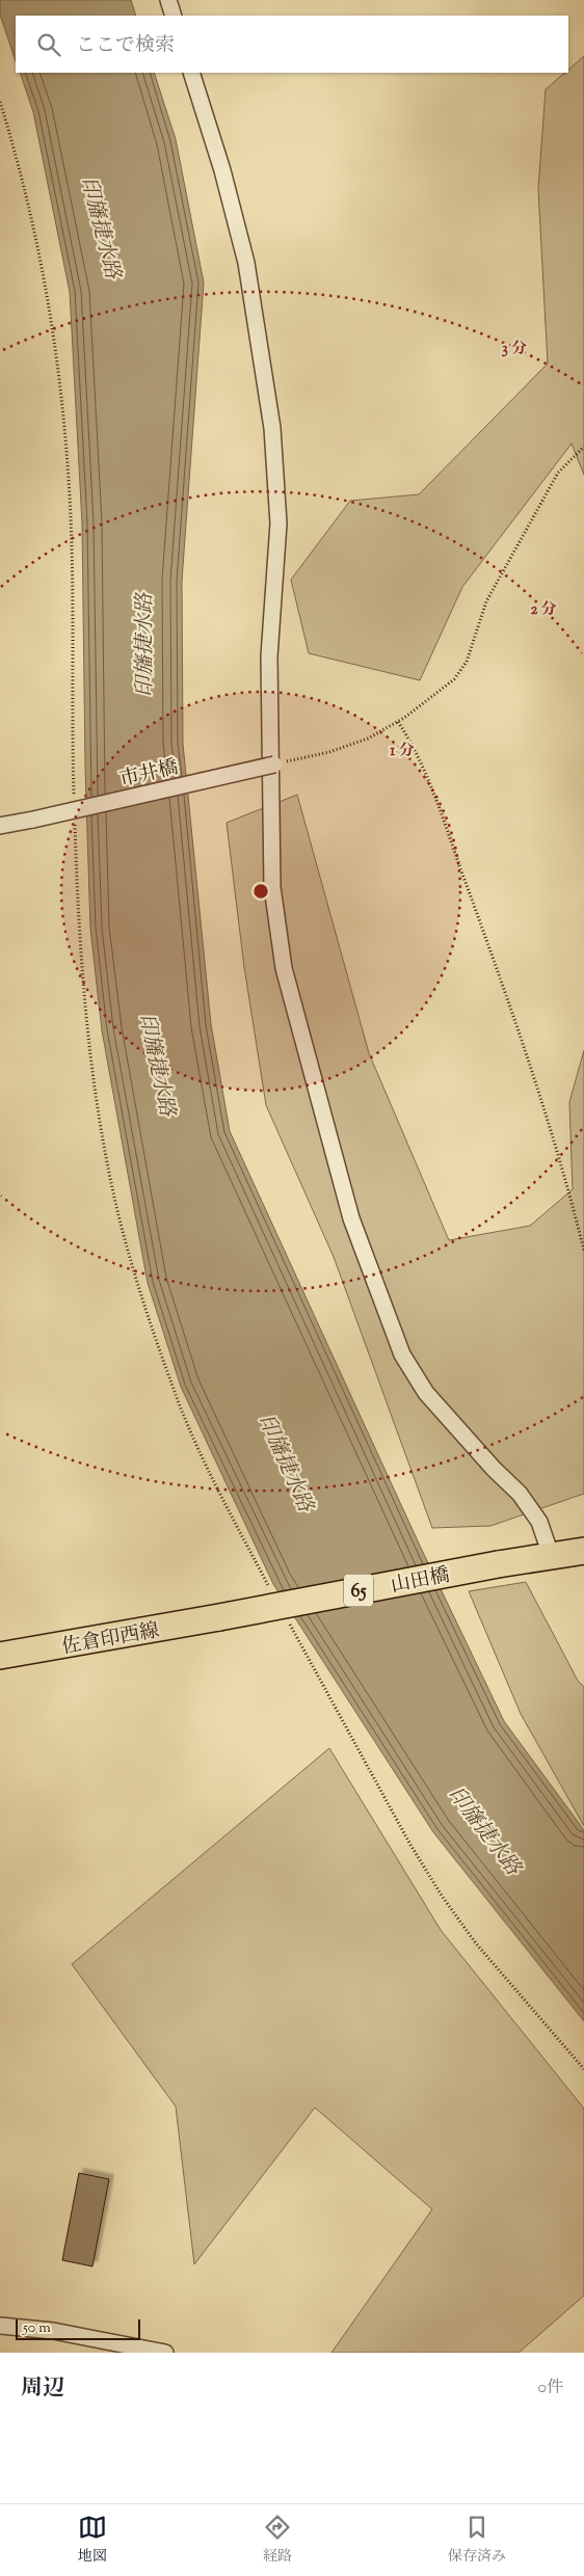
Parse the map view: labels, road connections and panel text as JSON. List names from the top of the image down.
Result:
{
  "streets": {
    "main road": ["山田橋", "65", "佐倉印西線"],
    "street": ["市井橋"]
  },
  "crossings": [
    ["山田橋", "65"],
    ["山田橋", "佐倉印西線"]
  ],
  "water": ["印旛捷水路"],
  "scale_bar": "50 m",
  "page": {
    "search": "ここで検索",
    "scale": "50 m",
    "heading": ["周辺", "0件"],
    "nav": ["地図", "経路", "保存済み"]
  },
  "rings": ["3 分", "2 分", "1 分"]
}
